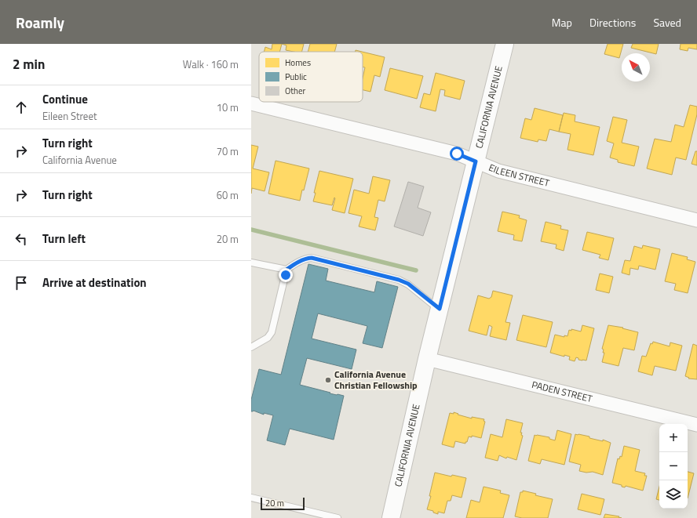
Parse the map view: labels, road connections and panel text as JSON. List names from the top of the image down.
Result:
{
  "streets": {
    "main road": ["CALIFORNIA AVENUE"],
    "street": ["EILEEN STREET", "PADEN STREET"]
  },
  "crossings": [
    ["CALIFORNIA AVENUE", "EILEEN STREET"],
    ["CALIFORNIA AVENUE", "PADEN STREET"]
  ],
  "places": ["California Avenue Christian Fellowship"],
  "legend": ["Homes", "Public", "Other"],
  "scale_bar": "20 m",
  "north": "top left",
  "page": {
    "header": "Roamly",
    "nav": ["Map", "Directions", "Saved"],
    "heading": ["2 min", "Walk · 160 m"],
    "list": [
      ["Continue", "Eileen Street", "10 m"],
      ["Turn right", "California Avenue", "70 m"],
      ["Turn right", "60 m"],
      ["Turn left", "20 m"],
      "Arrive at destination"
    ],
    "map_buttons": ["+", "−"],
    "scale": "20 m"
  }
}
